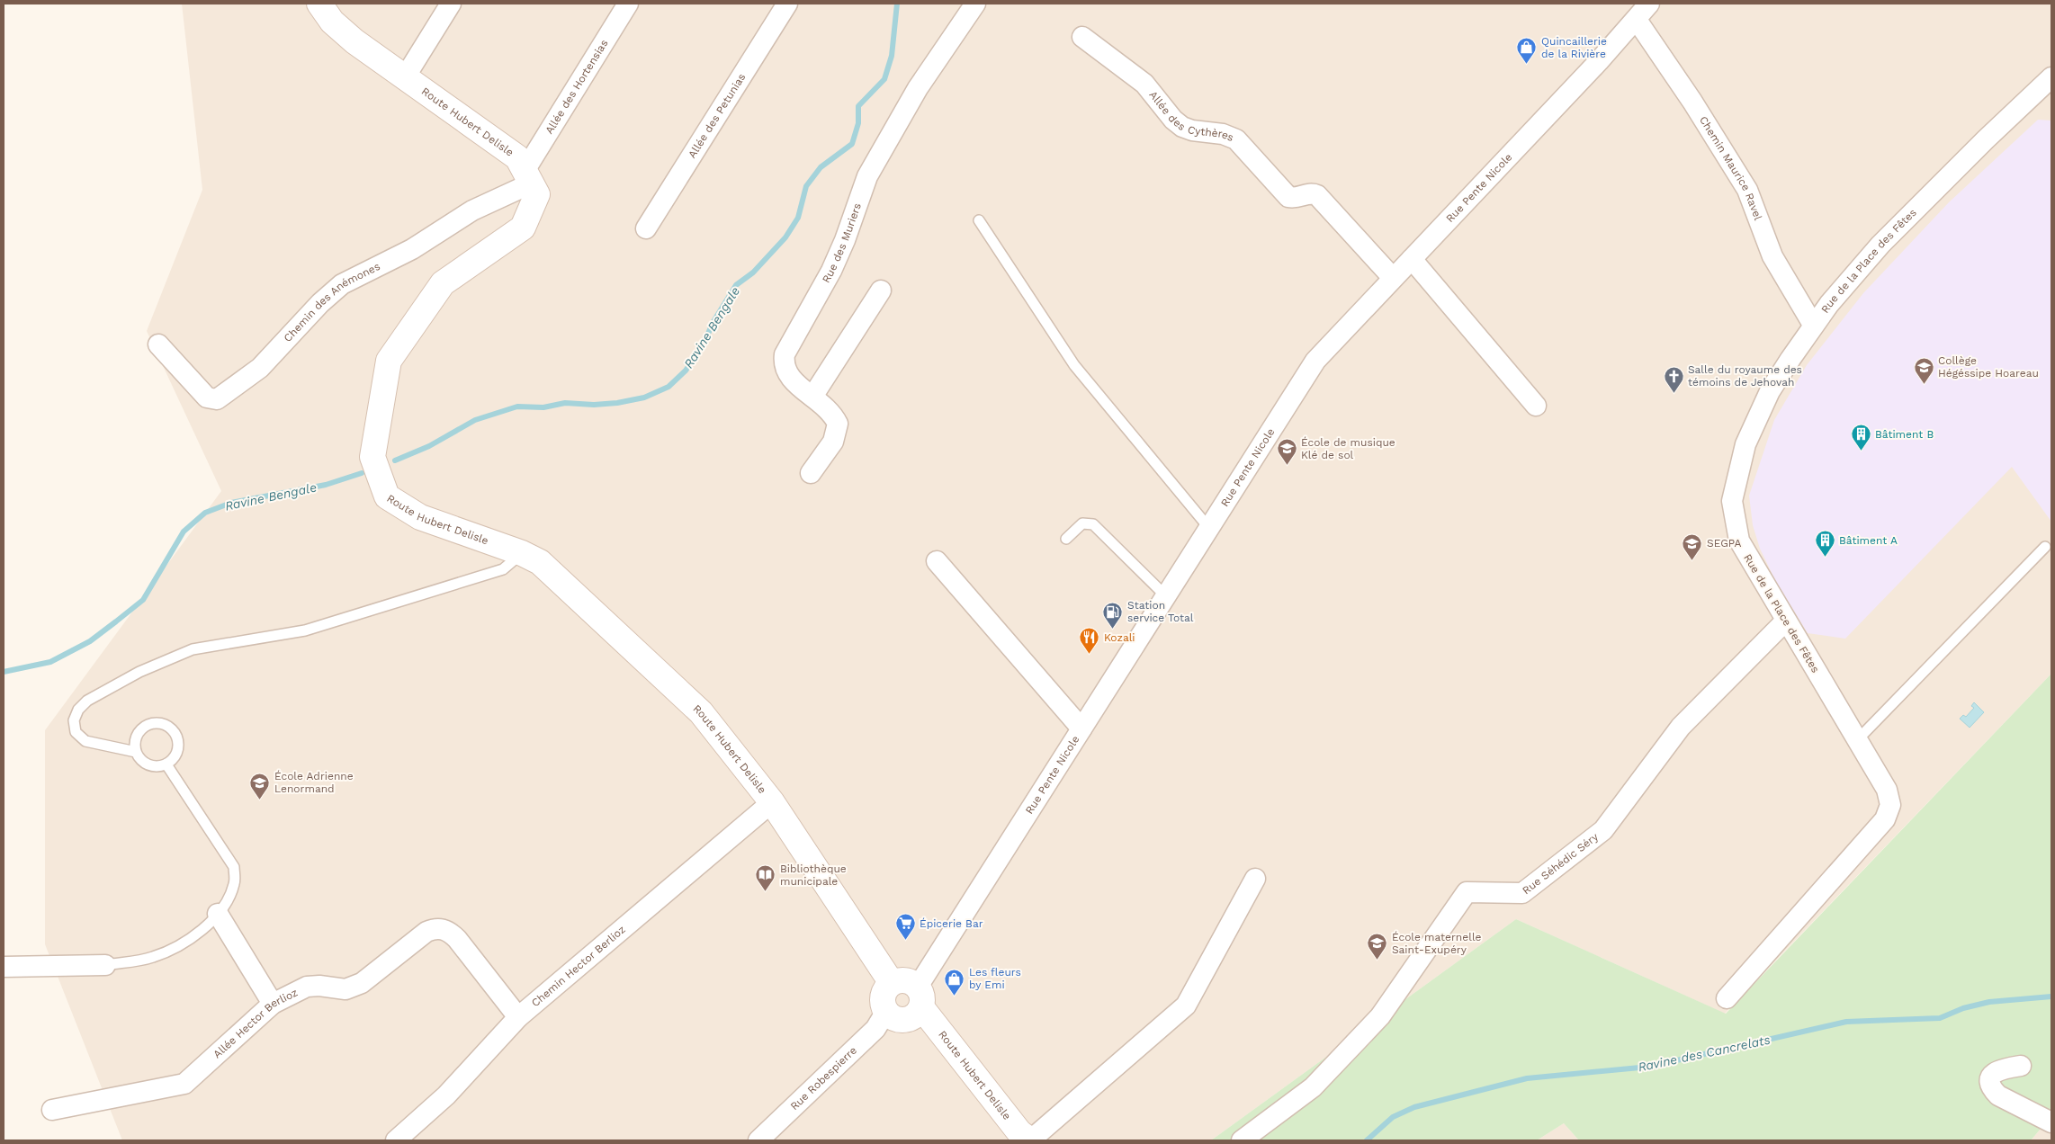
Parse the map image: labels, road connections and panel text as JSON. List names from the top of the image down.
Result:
{
  "streets": {
    "main road": ["Route Hubert Delisle"],
    "street": [
      "Allée des Hortensias",
      "Allée des Cythères",
      "Allée des Petunias",
      "Chemin Maurice Ravel",
      "Rue Pente Nicole",
      "Rue des Muriers",
      "Rue de la Place des Fêtes",
      "Chemin des Anémones",
      "Rue Séhédic Séry",
      "Chemin Hector Berlioz",
      "Allée Hector Berlioz",
      "Rue Robespierre"
    ]
  },
  "crossings": [
    ["Allée des Hortensias", "Route Hubert Delisle"],
    ["Allée des Hortensias", "Chemin des Anémones"],
    ["Allée des Cythères", "Rue Pente Nicole"],
    ["Route Hubert Delisle", "Rue Pente Nicole"],
    ["Route Hubert Delisle", "Chemin des Anémones"],
    ["Route Hubert Delisle", "Chemin Hector Berlioz"],
    ["Route Hubert Delisle", "Rue Robespierre"],
    ["Chemin Maurice Ravel", "Rue Pente Nicole"],
    ["Chemin Maurice Ravel", "Rue de la Place des Fêtes"],
    ["Rue Pente Nicole", "Rue Robespierre"],
    ["Rue de la Place des Fêtes", "Rue Séhédic Séry"],
    ["Chemin Hector Berlioz", "Allée Hector Berlioz"]
  ],
  "water": ["Ravine Bengale", "Ravine des Cancrelats"],
  "places": {
    "shop": ["Quincaillerie de la Rivière", "Les fleurs by Emi"],
    "school or university": [
      "Collège Hégéssipe Hoareau",
      "École de musique Klé de sol",
      "SEGPA",
      "École Adrienne Lenormand",
      "École maternelle Saint-Exupéry"
    ],
    "church": ["Salle du royaume des témoins de Jehovah"],
    "building": ["Bâtiment B", "Bâtiment A"],
    "fuel station": ["Station service Total"],
    "restaurant": ["Kozali"],
    "library": ["Bibliothèque municipale"],
    "supermarket": ["Épicerie Bar"]
  }
}
